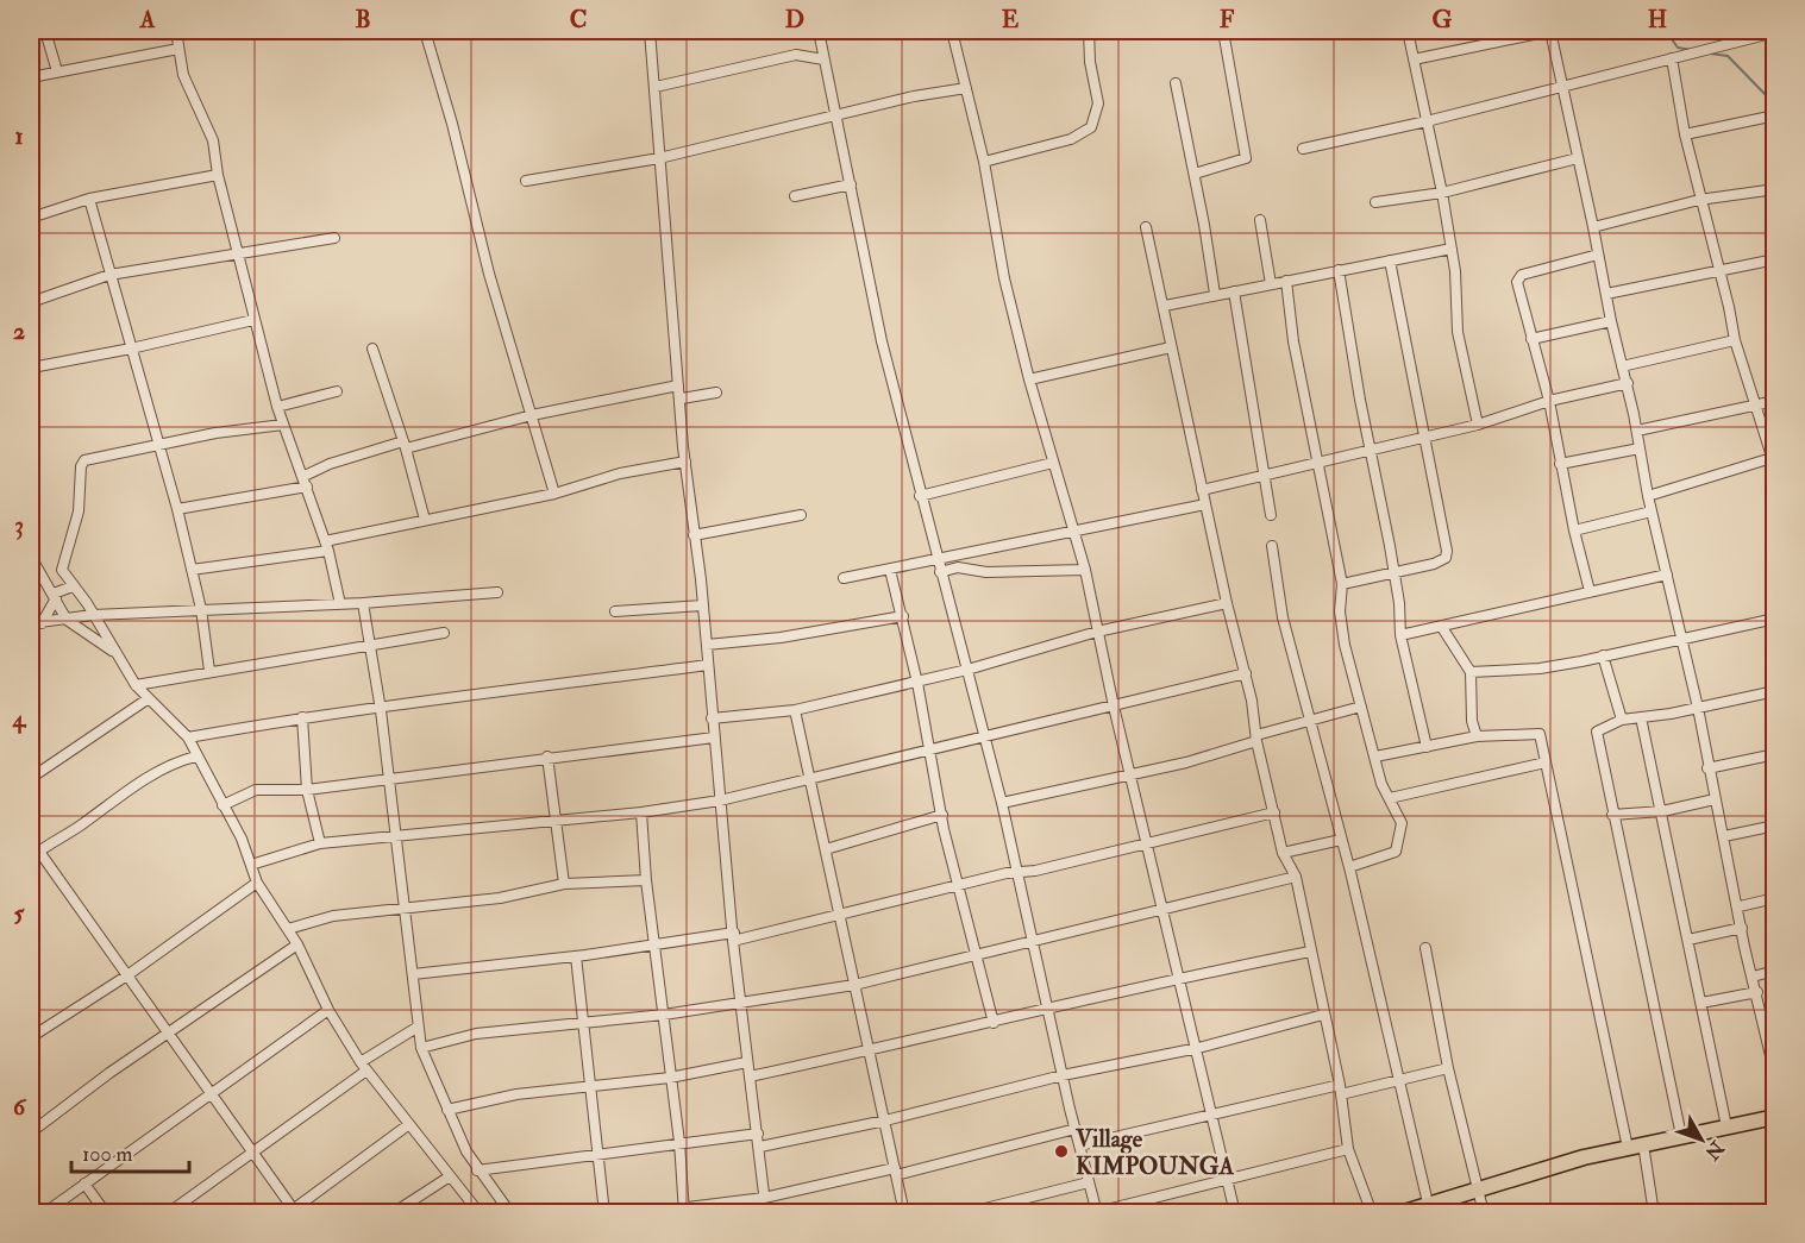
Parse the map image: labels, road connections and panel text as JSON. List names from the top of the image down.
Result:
{
  "places": ["Village KIMPOUNGA"],
  "scale_bar": "100 m",
  "north": "bottom right",
  "grid": {
    "columns": [
      "A",
      "B",
      "C",
      "D",
      "E",
      "F",
      "G",
      "H"
    ],
    "rows": [
      "1",
      "2",
      "3",
      "4",
      "5",
      "6"
    ]
  }
}
